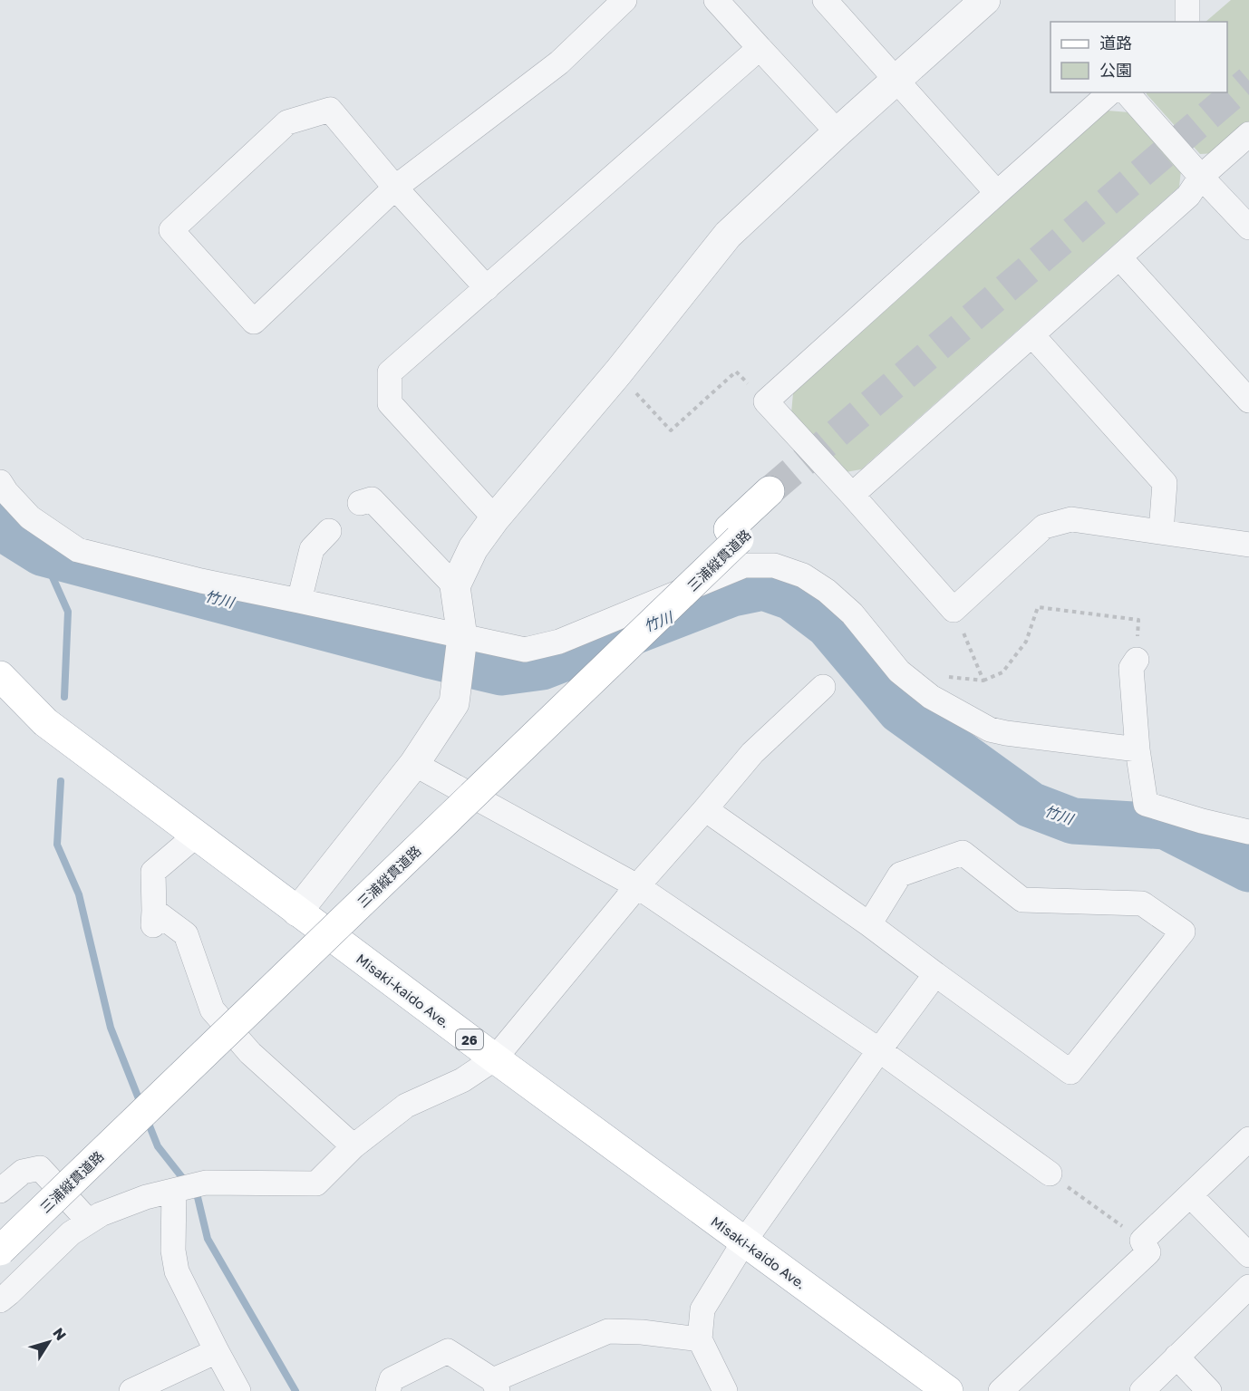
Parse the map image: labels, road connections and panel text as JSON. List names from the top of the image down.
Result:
{
  "streets": {
    "main road": ["三浦縦貫道路", "Misaki-kaido Ave.", "26"]
  },
  "water": ["竹川"],
  "legend": ["道路", "公園"],
  "north": "top right"
}
